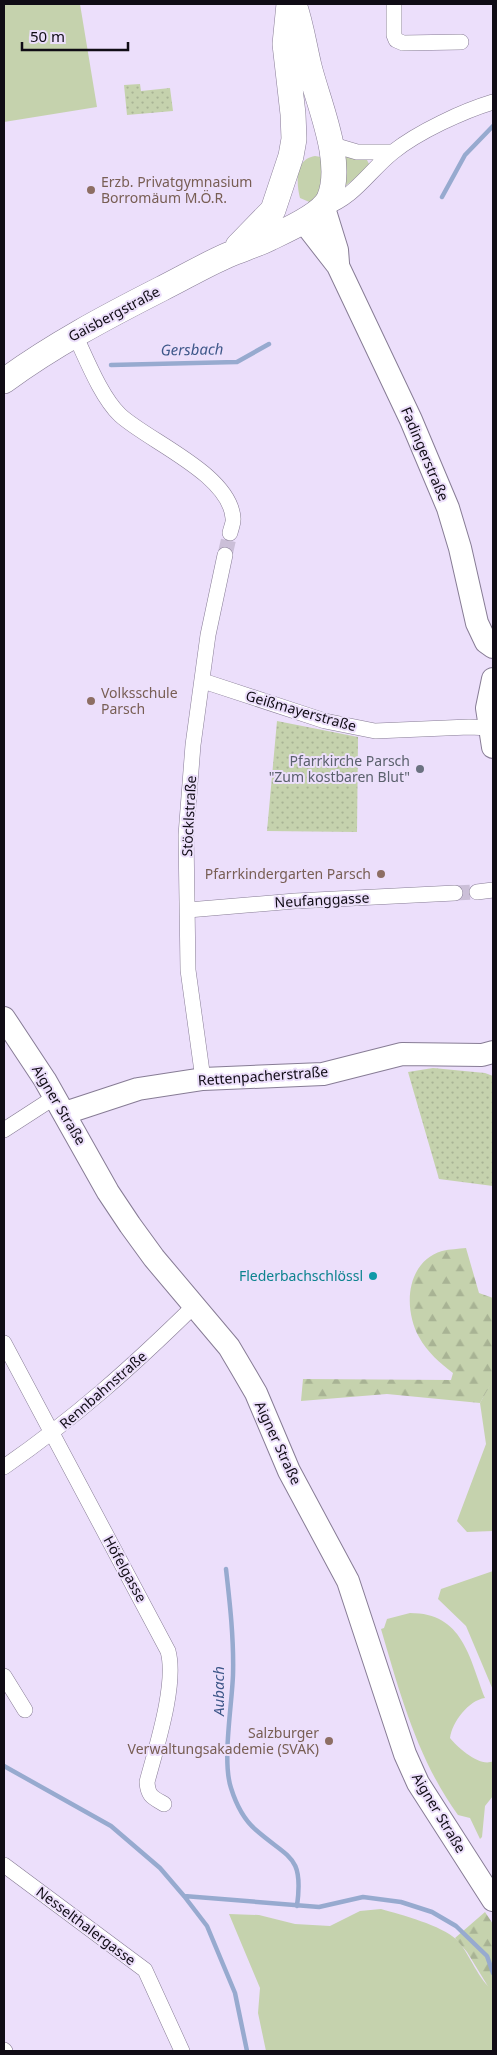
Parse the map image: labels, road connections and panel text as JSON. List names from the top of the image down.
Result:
{
  "streets": {
    "main road": ["Gaisbergstraße"],
    "street": [
      "Fadingerstraße",
      "Geißmayerstraße",
      "Stöcklstraße",
      "Neufanggasse",
      "Rettenpacherstraße",
      "Aigner Straße",
      "Rennbahnstraße",
      "Höfelgasse",
      "Nesselthalergasse"
    ]
  },
  "crossings": [
    ["Gaisbergstraße", "Fadingerstraße"],
    ["Geißmayerstraße", "Stöcklstraße"],
    ["Stöcklstraße", "Neufanggasse"],
    ["Stöcklstraße", "Rettenpacherstraße"],
    ["Rettenpacherstraße", "Aigner Straße"],
    ["Aigner Straße", "Rennbahnstraße"],
    ["Rennbahnstraße", "Höfelgasse"]
  ],
  "water": ["Gersbach", "Aubach"],
  "places": [
    "Erzb. Privatgymnasium Borromäum M.Ö.R.",
    "Volksschule Parsch",
    "Pfarrkirche Parsch \"Zum kostbaren Blut\"",
    "Pfarrkindergarten Parsch",
    "Flederbachschlössl",
    "Salzburger Verwaltungsakademie (SVAK)"
  ],
  "scale_bar": "50 m"
}
